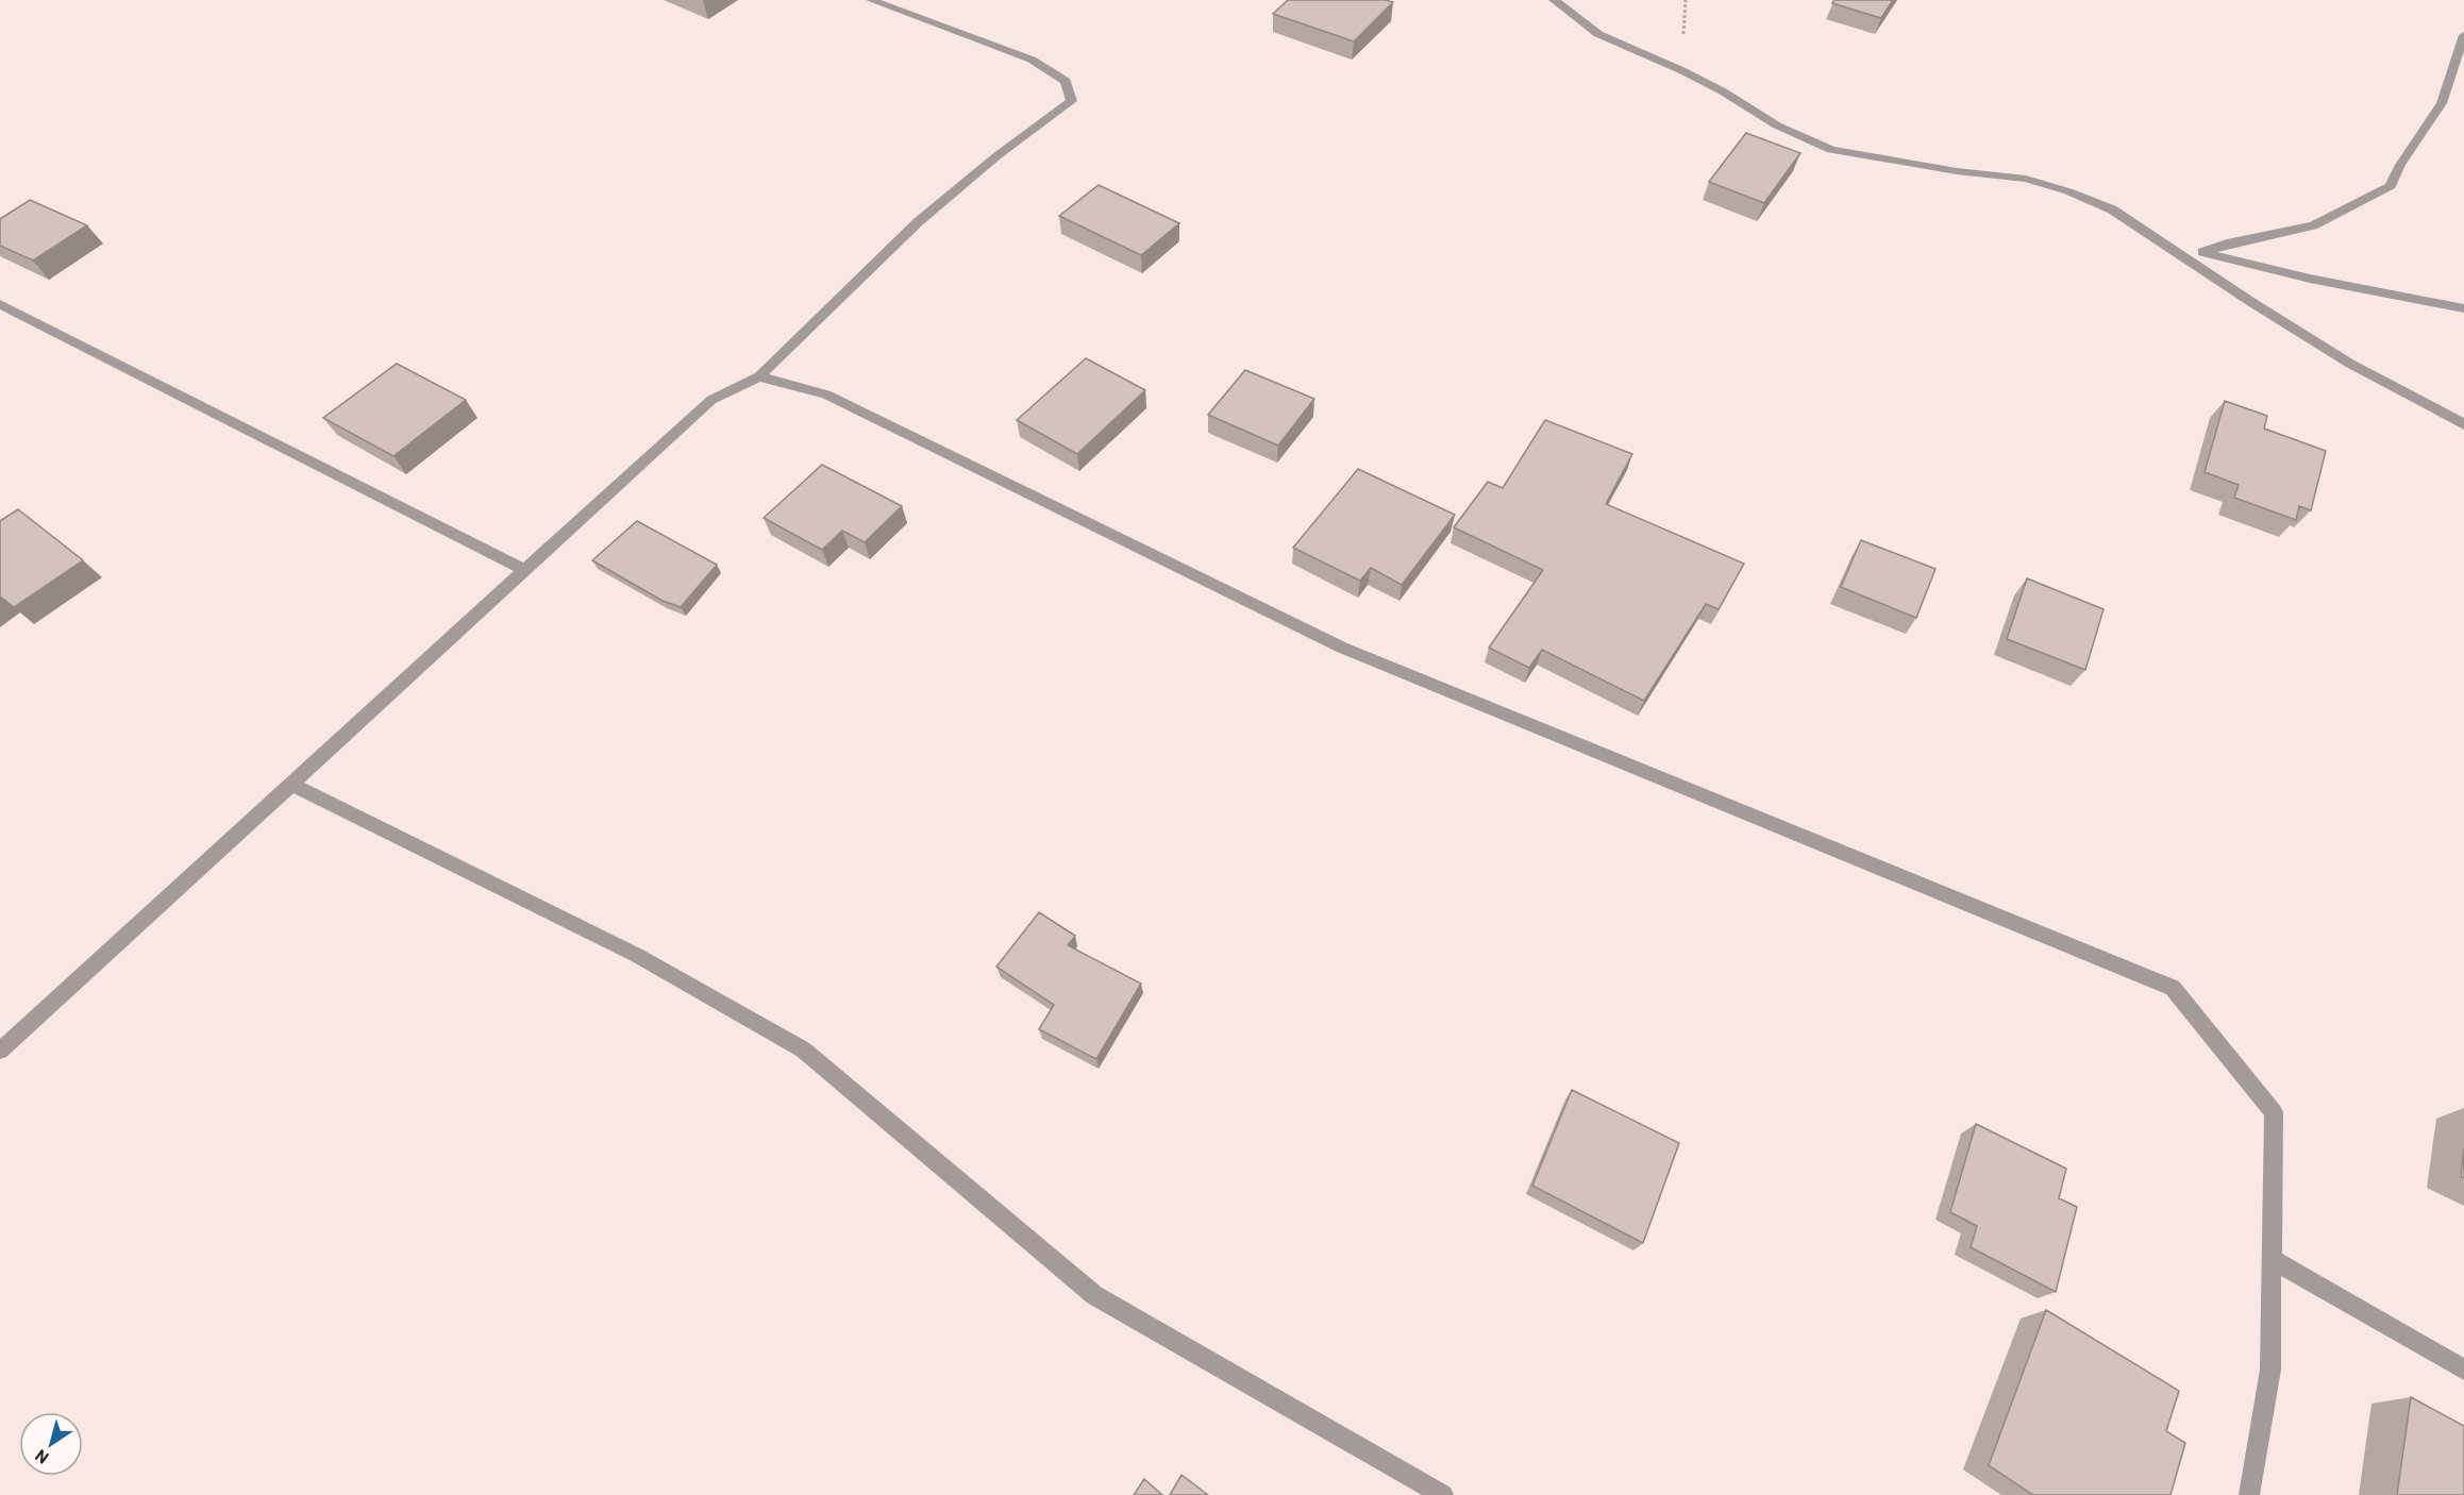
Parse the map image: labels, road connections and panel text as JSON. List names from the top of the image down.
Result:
{
  "north": "bottom left"
}
